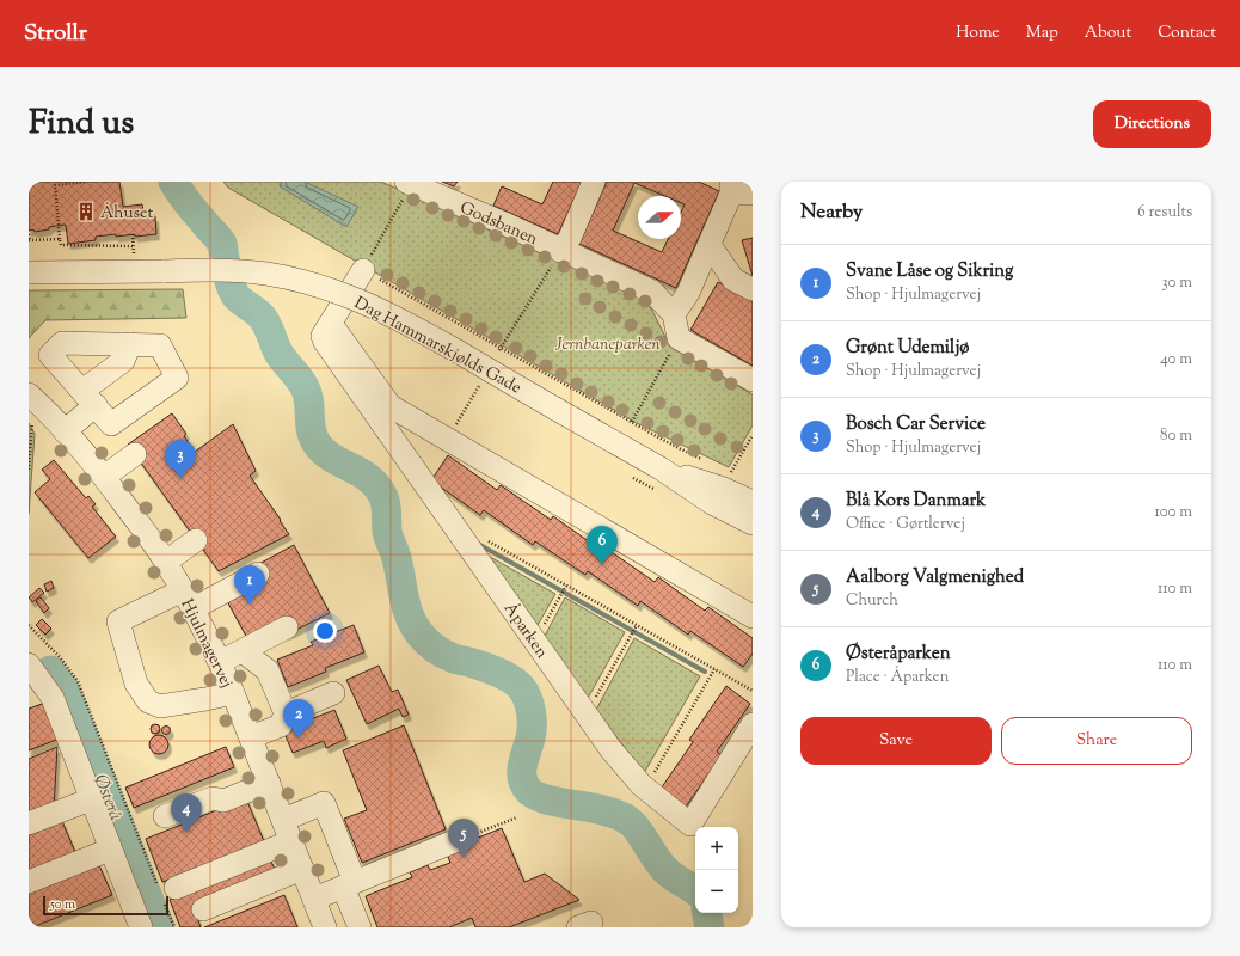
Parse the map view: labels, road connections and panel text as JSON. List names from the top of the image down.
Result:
{
  "streets": {
    "street": [
      "Godsbanen",
      "Dag Hammarskjølds Gade",
      "Åparken",
      "Hjulmagervej"
    ]
  },
  "water": ["Østerå"],
  "parks": ["Jernbaneparken"],
  "places": {
    "building": ["Åhuset"]
  },
  "scale_bar": "50 m",
  "north": "right",
  "page": {
    "header": "Strollr",
    "nav": [
      "Home",
      "Map",
      "About",
      "Contact"
    ],
    "title": "Find us",
    "buttons": [
      "Directions",
      ["Save", "Share"]
    ],
    "heading": ["Nearby", "6 results"],
    "list": [
      {
        "mark": "1",
        "name": "Svane Låse og Sikring",
        "note": "Shop · Hjulmagervej",
        "value": "30 m"
      },
      {
        "mark": "2",
        "name": "Grønt Udemiljø",
        "note": "Shop · Hjulmagervej",
        "value": "40 m"
      },
      {
        "mark": "3",
        "name": "Bosch Car Service",
        "note": "Shop · Hjulmagervej",
        "value": "80 m"
      },
      {
        "mark": "4",
        "name": "Blå Kors Danmark",
        "note": "Office · Gørtlervej",
        "value": "100 m"
      },
      {
        "mark": "5",
        "name": "Aalborg Valgmenighed",
        "note": "Church",
        "value": "110 m"
      },
      {
        "mark": "6",
        "name": "Østeråparken",
        "note": "Place · Åparken",
        "value": "110 m"
      }
    ],
    "pins": [
      "3",
      "6",
      "1",
      "2",
      "4",
      "5"
    ],
    "map_buttons": ["+", "−"],
    "scale": "50 m"
  }
}
